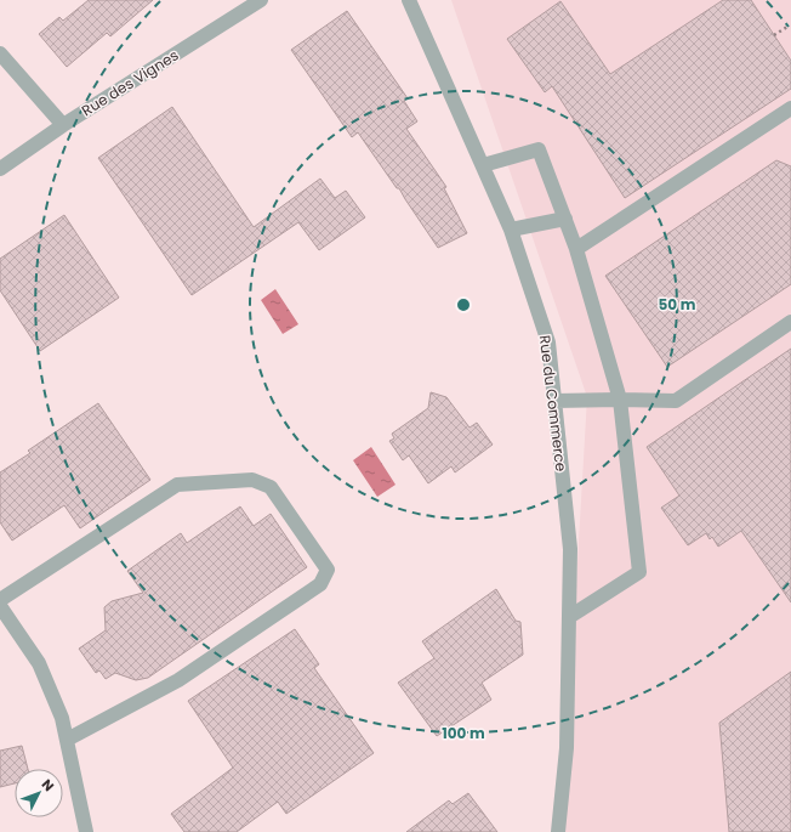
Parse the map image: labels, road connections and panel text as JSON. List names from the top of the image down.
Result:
{
  "streets": {
    "street": ["Rue des Vignes", "Rue du Commerce"]
  },
  "north": "top right",
  "rings": ["50 m", "100 m"]
}
